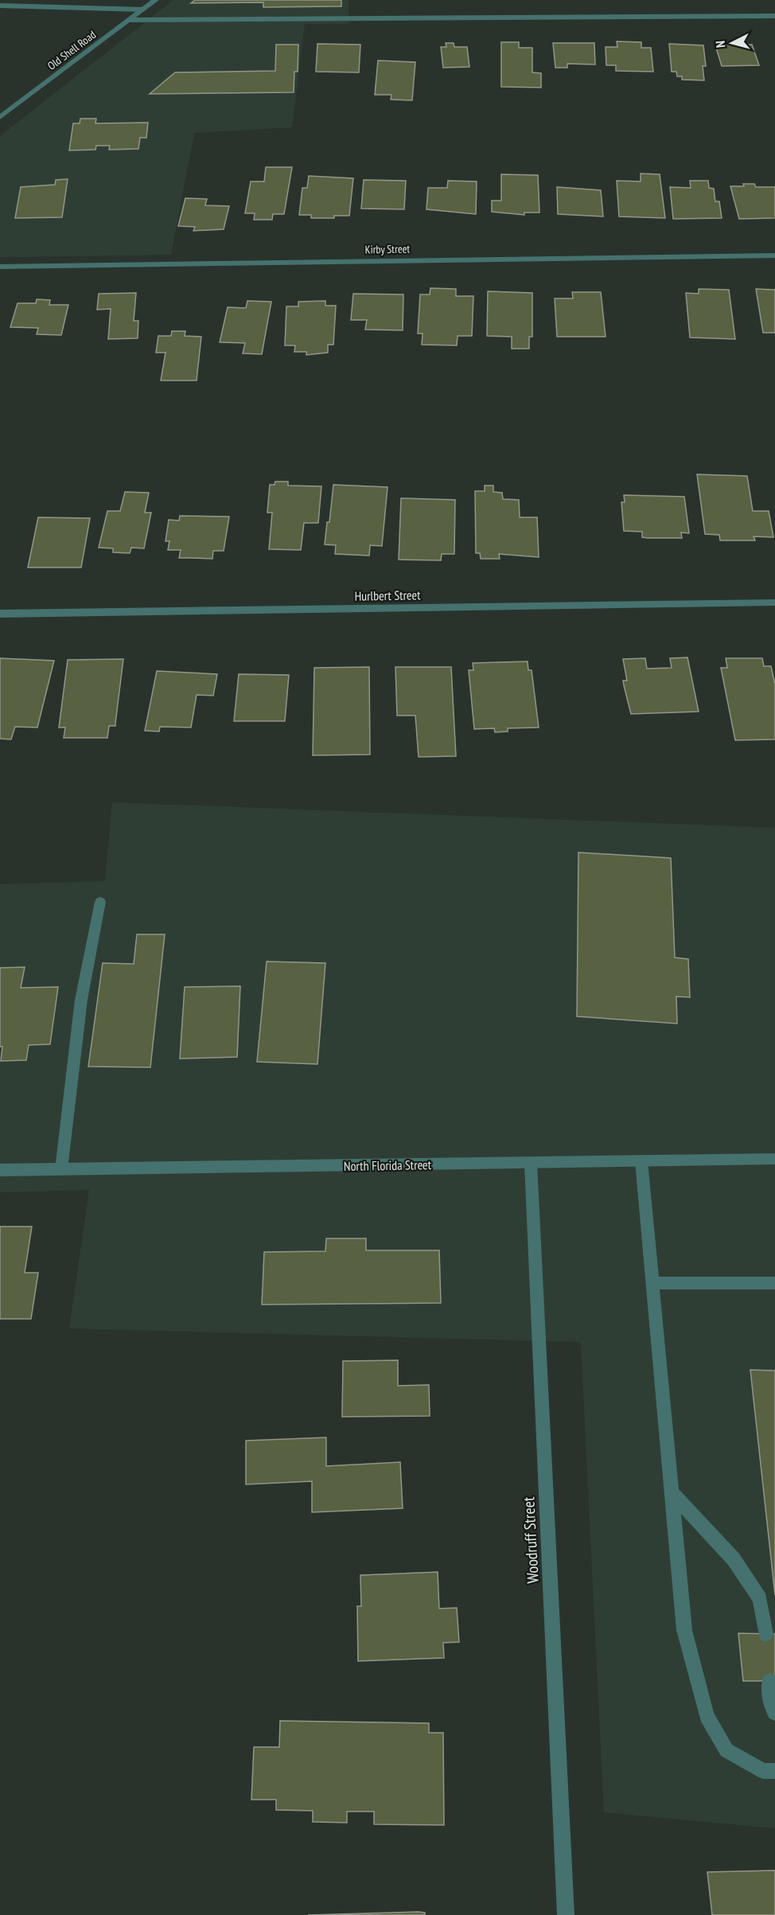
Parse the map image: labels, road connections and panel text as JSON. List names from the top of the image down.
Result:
{
  "streets": {
    "street": [
      "Old Shell Road",
      "Kirby Street",
      "Hurlbert Street",
      "North Florida Street",
      "Woodruff Street"
    ]
  },
  "crossings": [
    ["North Florida Street", "Woodruff Street"]
  ],
  "north": "left"
}
